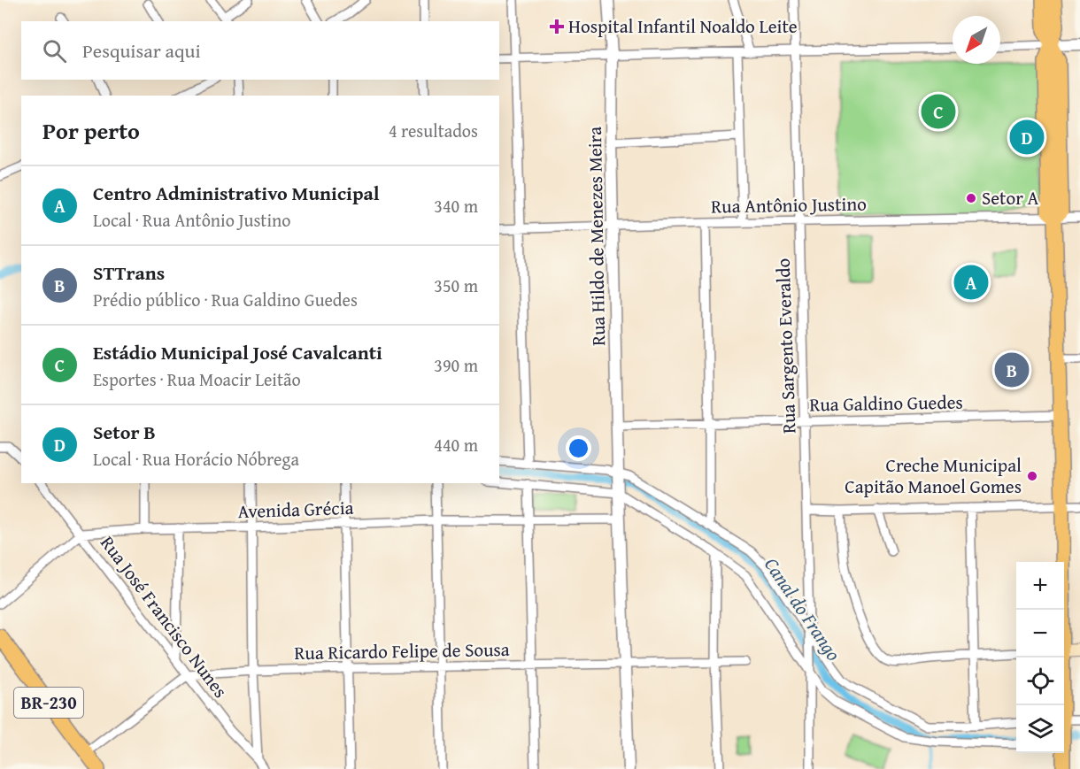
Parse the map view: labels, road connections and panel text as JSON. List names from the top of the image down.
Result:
{
  "streets": {
    "main road": ["BR-230"],
    "street": [
      "Rua Antônio Justino",
      "Rua Hildo de Menezes Meira",
      "Rua Sargento Everaldo",
      "Rua Galdino Guedes",
      "Avenida Grécia",
      "Rua José Francisco Nunes",
      "Rua Ricardo Felipe de Sousa"
    ]
  },
  "crossings": [
    ["Rua Antônio Justino", "Rua Hildo de Menezes Meira"],
    ["Rua Antônio Justino", "Rua Sargento Everaldo"],
    ["Rua Hildo de Menezes Meira", "Rua Galdino Guedes"],
    ["Rua Hildo de Menezes Meira", "Avenida Grécia"],
    ["Rua Hildo de Menezes Meira", "Rua Ricardo Felipe de Sousa"],
    ["Rua Sargento Everaldo", "Rua Galdino Guedes"],
    ["Avenida Grécia", "Rua José Francisco Nunes"],
    ["Rua José Francisco Nunes", "Rua Ricardo Felipe de Sousa"]
  ],
  "water": ["Canal do Frango"],
  "places": {
    "health": ["Hospital Infantil Noaldo Leite"],
    "other": ["Setor A", "Creche Municipal Capitão Manoel Gomes"]
  },
  "north": "bottom left",
  "page": {
    "search": "Pesquisar aqui",
    "pins": [
      "C",
      "D",
      "A",
      "B"
    ],
    "heading": ["Por perto", "4 resultados"],
    "list": [
      {
        "mark": "A",
        "name": "Centro Administrativo Municipal",
        "note": "Local · Rua Antônio Justino",
        "value": "340 m"
      },
      {
        "mark": "B",
        "name": "STTrans",
        "note": "Prédio público · Rua Galdino Guedes",
        "value": "350 m"
      },
      {
        "mark": "C",
        "name": "Estádio Municipal José Cavalcanti",
        "note": "Esportes · Rua Moacir Leitão",
        "value": "390 m"
      },
      {
        "mark": "D",
        "name": "Setor B",
        "note": "Local · Rua Horácio Nóbrega",
        "value": "440 m"
      }
    ],
    "map_buttons": ["+", "−"]
  }
}
